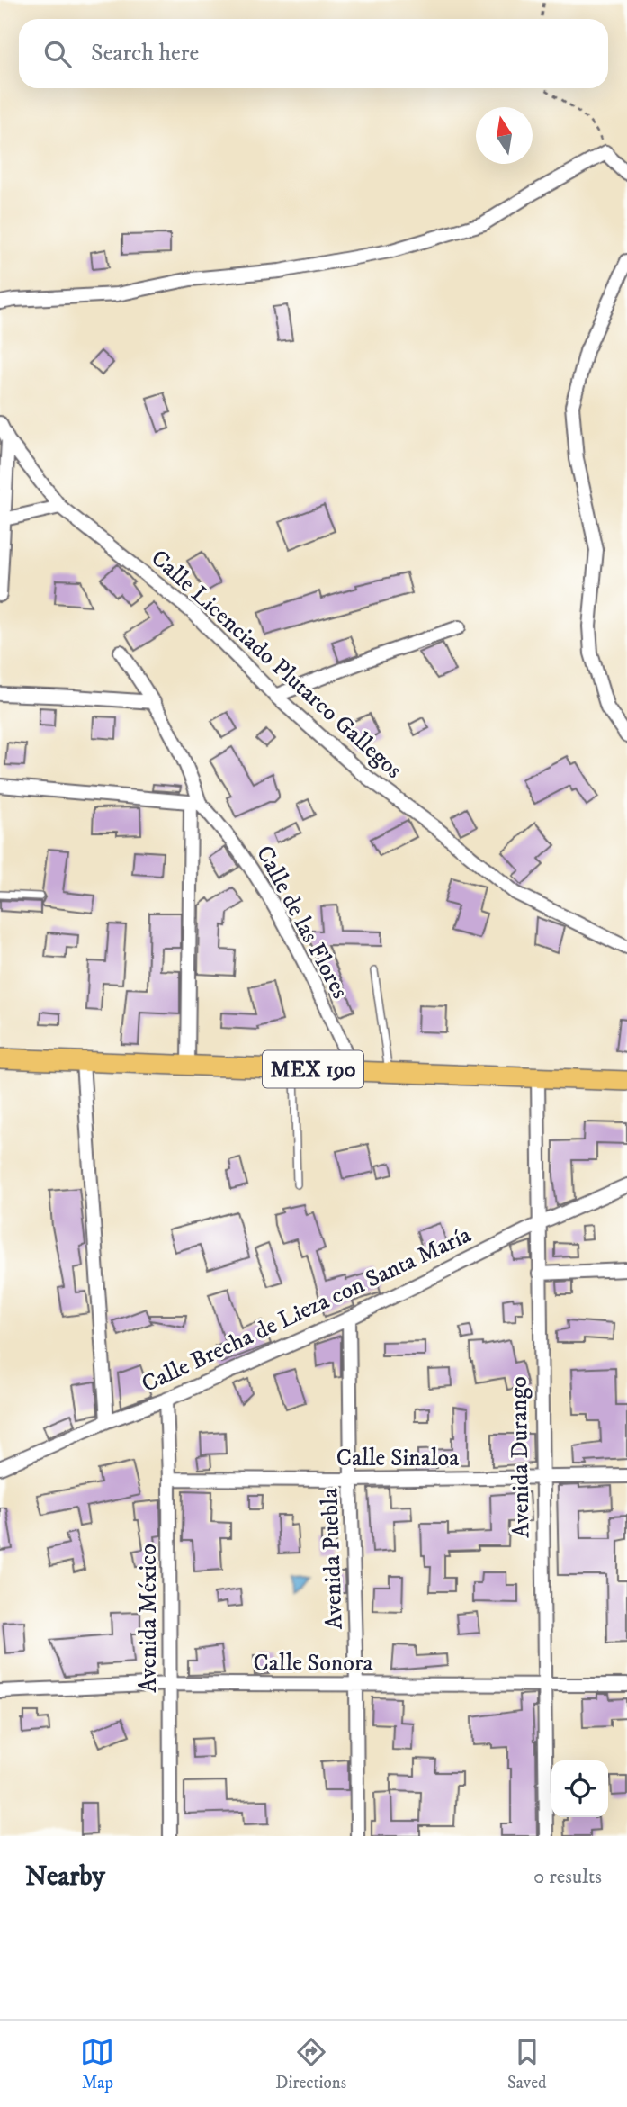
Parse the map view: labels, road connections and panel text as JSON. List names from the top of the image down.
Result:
{
  "streets": {
    "main road": ["MEX 190"],
    "street": [
      "Calle Licenciado Plutarco Gallegos",
      "Calle de las Flores",
      "Calle Brecha de Lieza con Santa María",
      "Calle Sinaloa",
      "Avenida Durango",
      "Avenida Puebla",
      "Avenida México",
      "Calle Sonora"
    ]
  },
  "crossings": [
    ["Calle de las Flores", "MEX 190"],
    ["MEX 190", "Avenida Durango"],
    ["Calle Brecha de Lieza con Santa María", "Avenida Durango"],
    ["Calle Brecha de Lieza con Santa María", "Avenida Puebla"],
    ["Calle Brecha de Lieza con Santa María", "Avenida México"],
    ["Calle Sinaloa", "Avenida Durango"],
    ["Calle Sinaloa", "Avenida Puebla"],
    ["Calle Sinaloa", "Avenida México"],
    ["Avenida Durango", "Calle Sonora"],
    ["Avenida Puebla", "Calle Sonora"],
    ["Avenida México", "Calle Sonora"]
  ],
  "north": "top",
  "page": {
    "search": "Search here",
    "heading": ["Nearby", "0 results"],
    "nav": ["Map", "Directions", "Saved"]
  }
}
